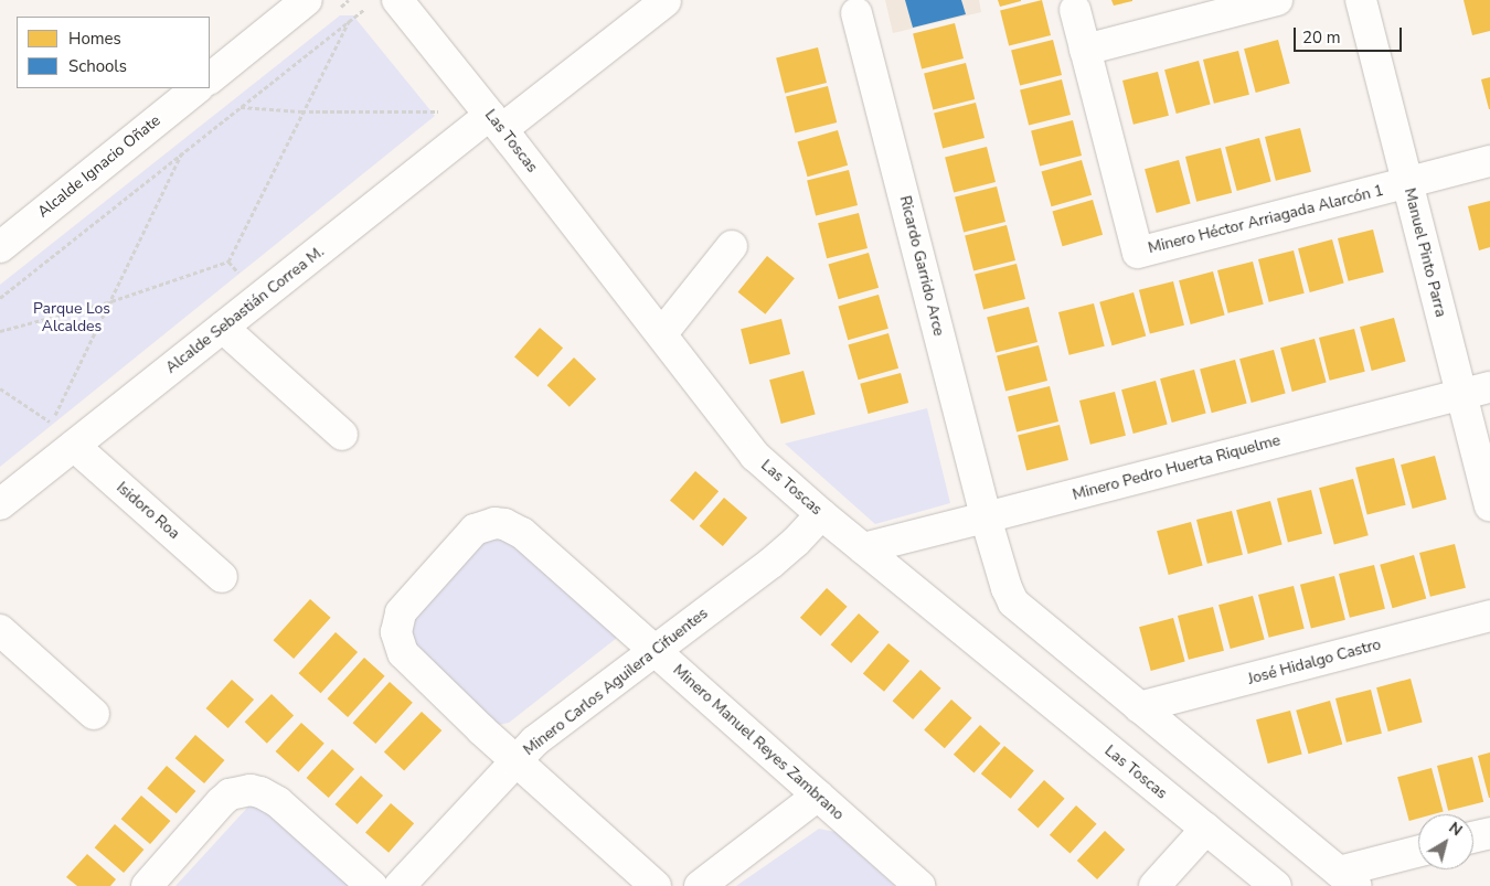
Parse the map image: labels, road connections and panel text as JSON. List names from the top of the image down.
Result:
{
  "streets": {
    "street": [
      "Las Toscas",
      "Alcalde Ignacio Oñate",
      "Minero Héctor Arriagada Alarcón 1",
      "Manuel Pinto Parra",
      "Ricardo Garrido Arce",
      "Alcalde Sebastián Correa M.",
      "Minero Pedro Huerta Riquelme",
      "Isidoro Roa",
      "José Hidalgo Castro",
      "Minero Carlos Aguilera Cifuentes",
      "Minero Manuel Reyes Zambrano"
    ]
  },
  "crossings": [
    ["Las Toscas", "Alcalde Sebastián Correa M."],
    ["Las Toscas", "Minero Pedro Huerta Riquelme"],
    ["Las Toscas", "Minero Carlos Aguilera Cifuentes"],
    ["Minero Héctor Arriagada Alarcón 1", "Manuel Pinto Parra"],
    ["Manuel Pinto Parra", "Minero Pedro Huerta Riquelme"],
    ["Ricardo Garrido Arce", "Minero Pedro Huerta Riquelme"],
    ["Alcalde Sebastián Correa M.", "Isidoro Roa"],
    ["Minero Carlos Aguilera Cifuentes", "Minero Manuel Reyes Zambrano"]
  ],
  "parks": ["Parque Los Alcaldes"],
  "legend": ["Homes", "Schools"],
  "scale_bar": "20 m",
  "north": "top right"
}
